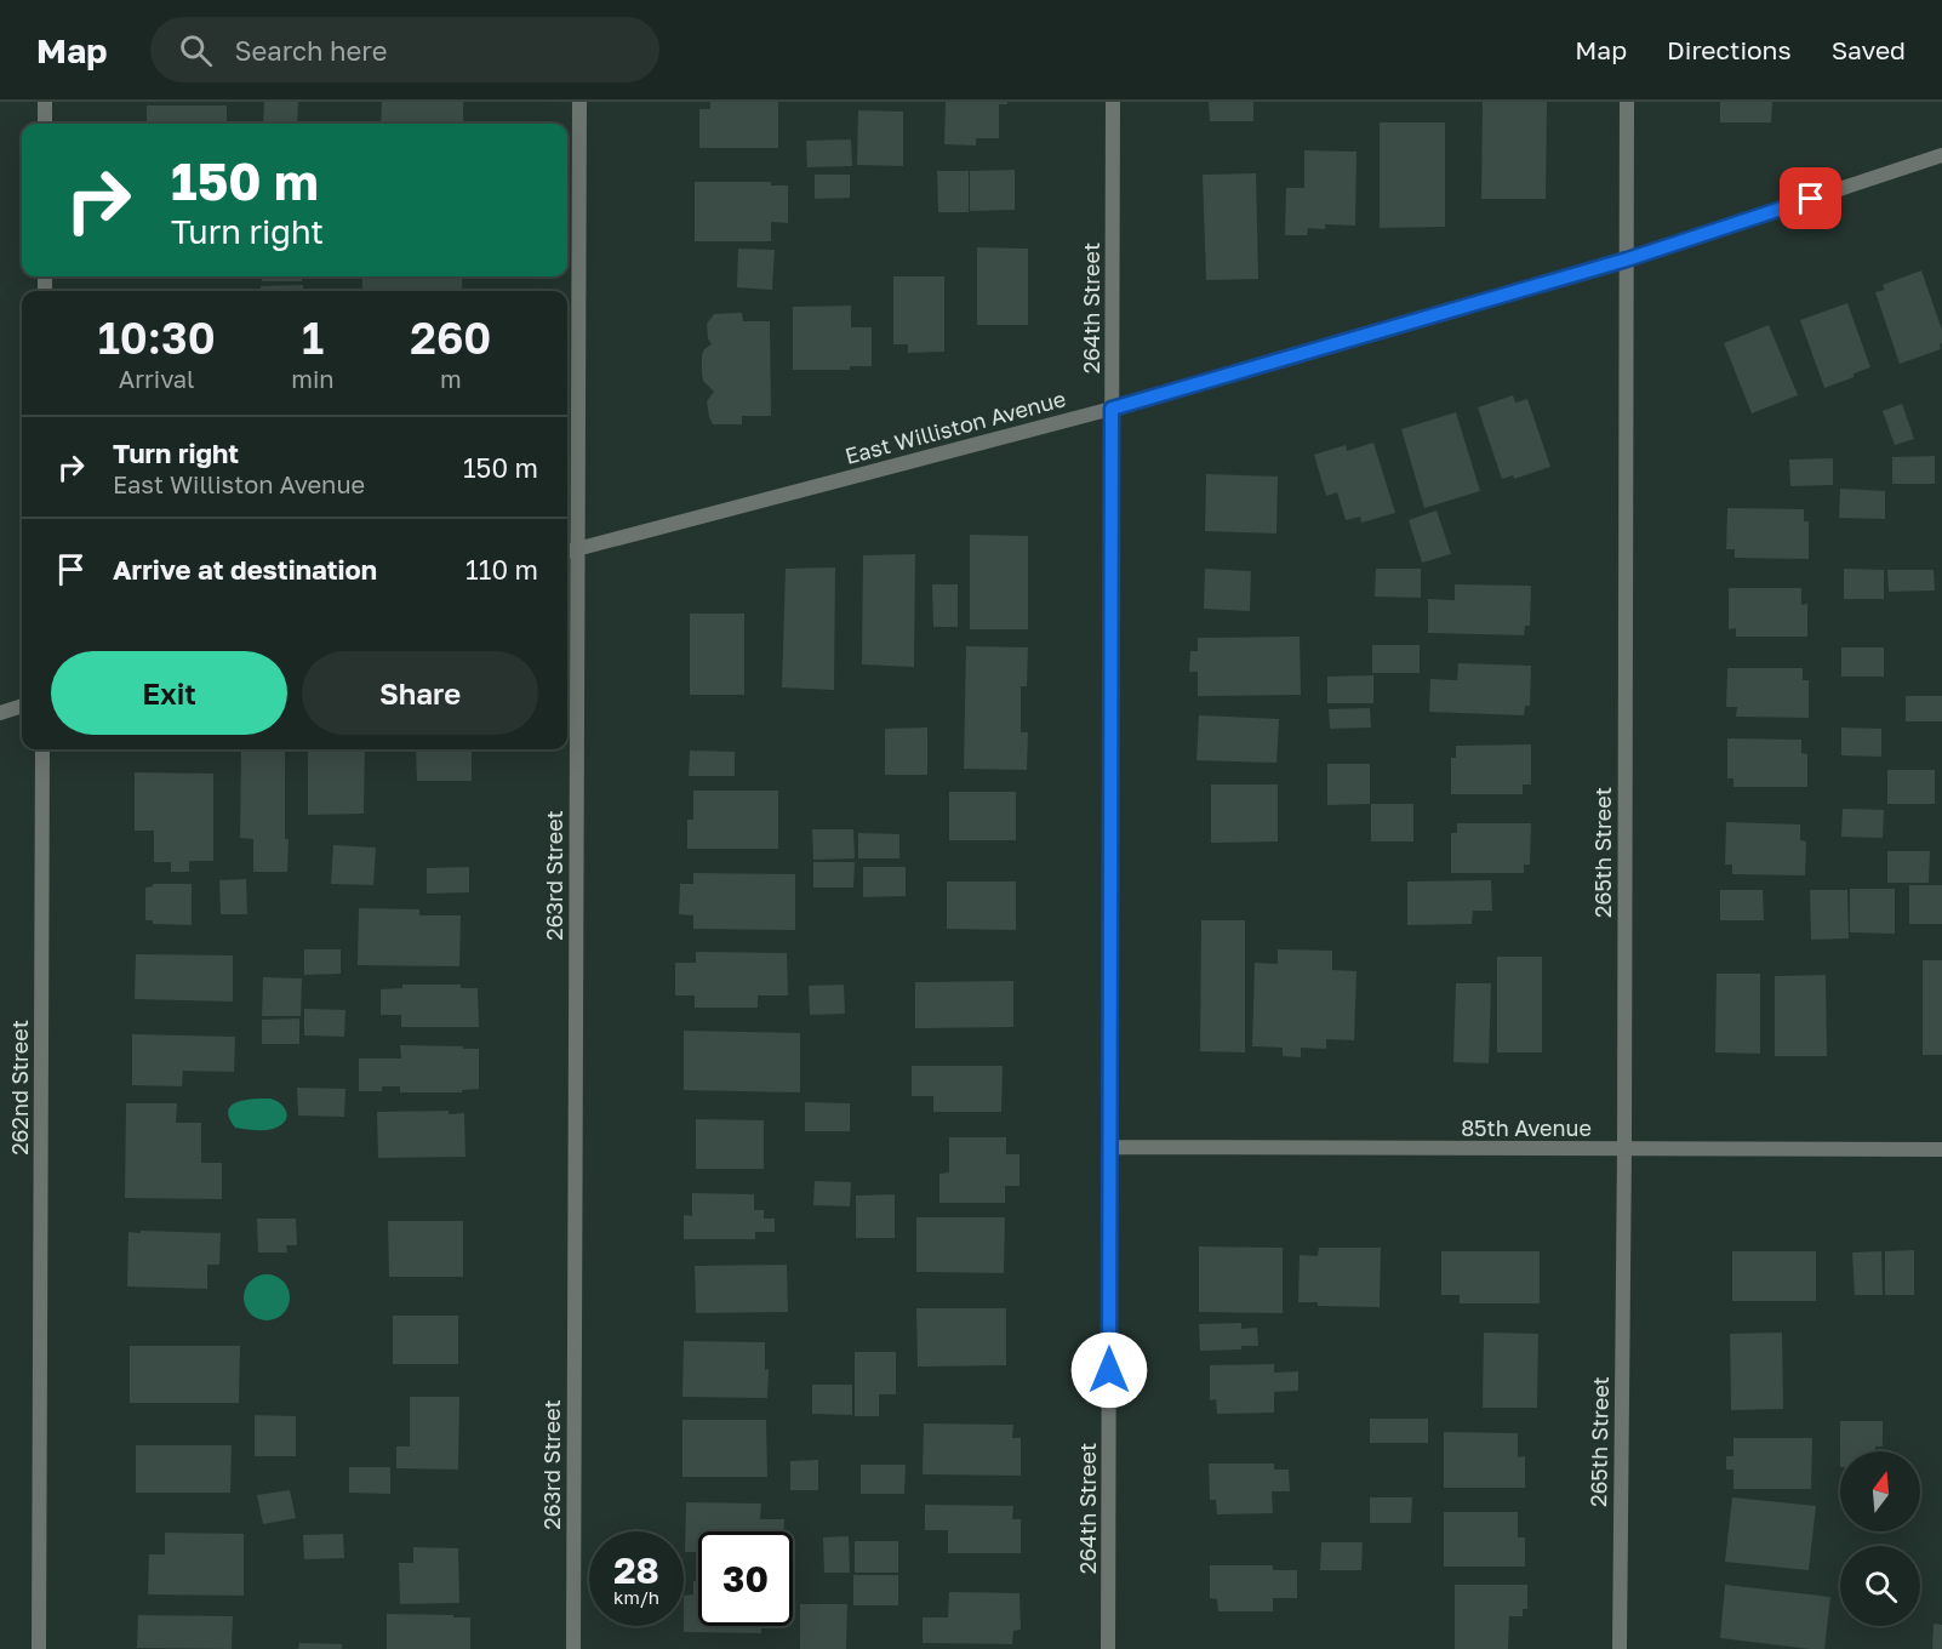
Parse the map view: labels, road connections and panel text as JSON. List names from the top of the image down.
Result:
{
  "streets": {
    "street": [
      "264th Street",
      "East Williston Avenue",
      "265th Street",
      "263rd Street",
      "262nd Street",
      "85th Avenue"
    ]
  },
  "crossings": [
    ["264th Street", "East Williston Avenue"],
    ["264th Street", "85th Avenue"],
    ["East Williston Avenue", "265th Street"],
    ["East Williston Avenue", "263rd Street"],
    ["265th Street", "85th Avenue"]
  ],
  "north": "top",
  "page": {
    "header": "Map",
    "search": "Search here",
    "nav": ["Map", "Directions", "Saved"],
    "turn": ["150 m", "Turn right"],
    "eta": [
      "10:30",
      "Arrival",
      "1",
      "min",
      "260",
      "m"
    ],
    "list": [
      {
        "name": "Turn right",
        "note": "East Williston Avenue",
        "value": "150 m"
      },
      {
        "name": "Arrive at destination",
        "value": "110 m"
      }
    ],
    "buttons": ["Exit", "Share"],
    "speed": "28 km/h",
    "limit": "30"
  }
}
